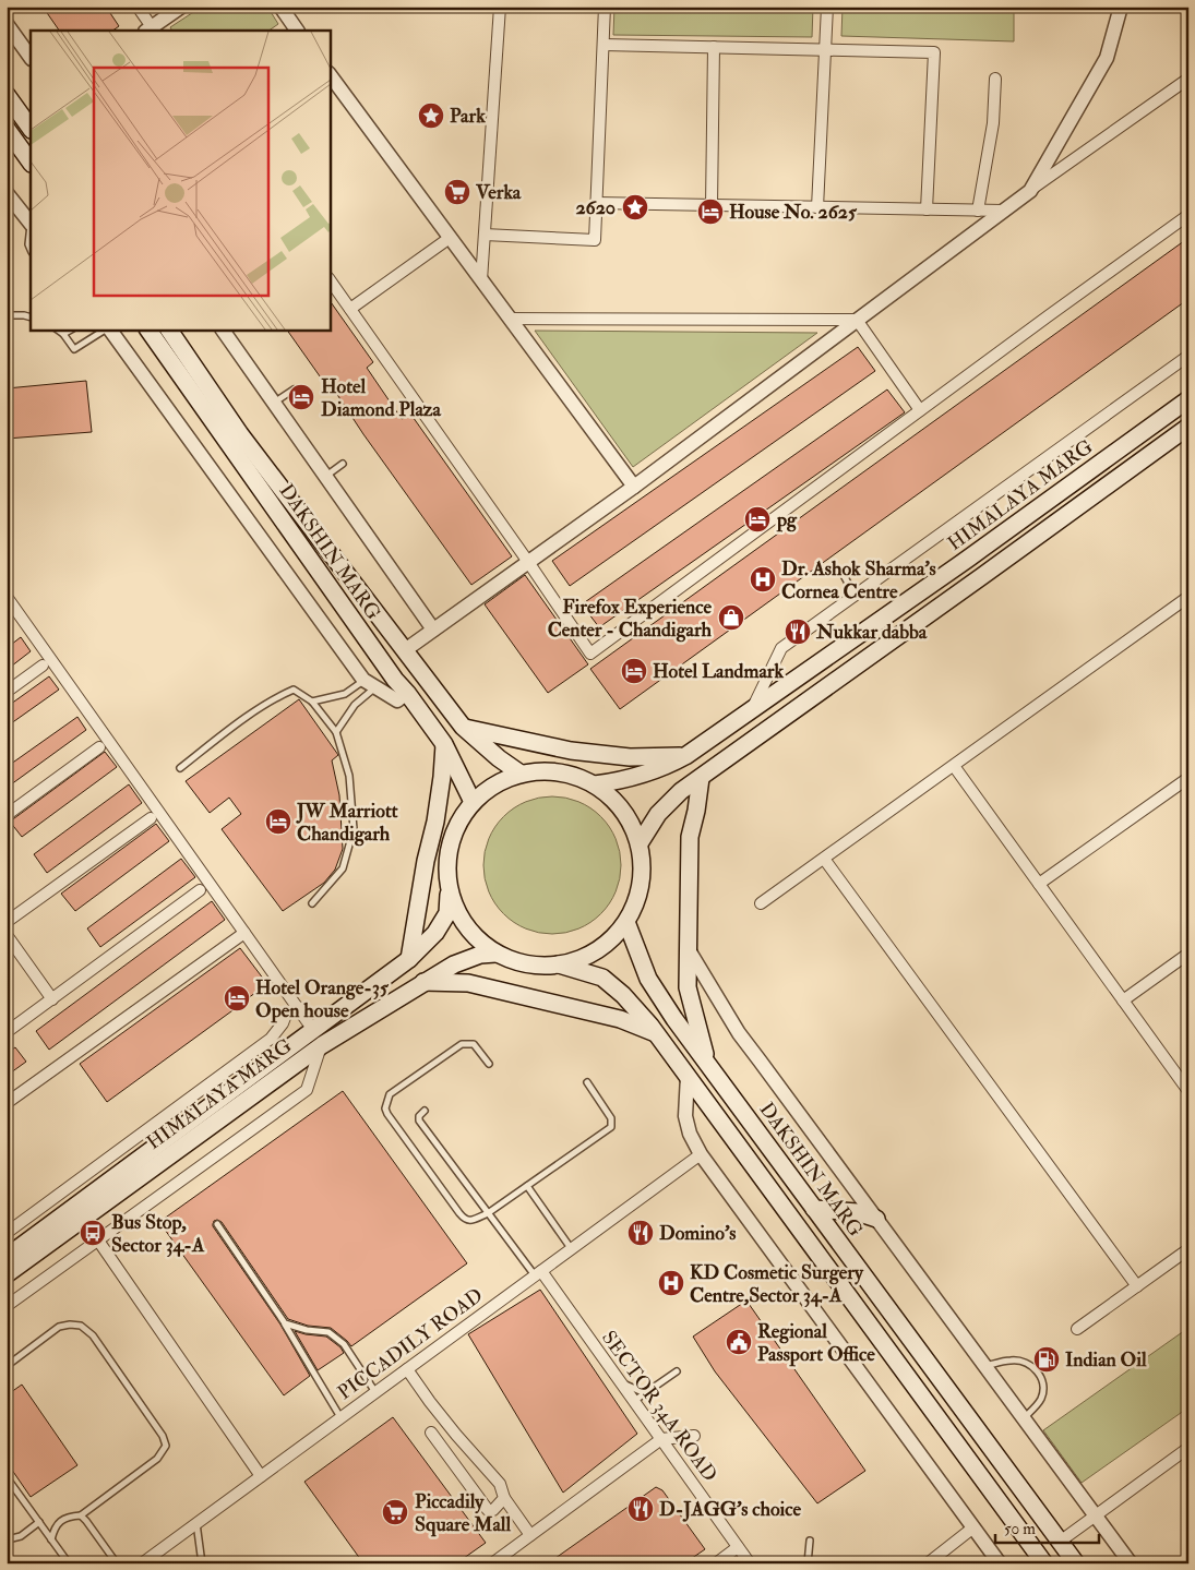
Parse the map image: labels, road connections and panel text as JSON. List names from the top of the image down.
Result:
{
  "streets": {
    "main road": ["HIMALAYA MARG", "DAKSHIN MARG"],
    "street": ["PICCADILY ROAD", "SECTOR 34A ROAD"]
  },
  "crossings": [
    ["HIMALAYA MARG", "DAKSHIN MARG"],
    ["PICCADILY ROAD", "SECTOR 34A ROAD"]
  ],
  "places": {
    "place": ["Park", "2620"],
    "supermarket": ["Verka", "Piccadily Square Mall"],
    "hotel": [
      "House No. 2625",
      "Hotel Diamond Plaza",
      "pg",
      "Hotel Landmark",
      "JW Marriott Chandigarh",
      "Hotel Orange-35 Open house"
    ],
    "hospital": ["Dr. Ashok Sharma's Cornea Centre", "KD Cosmetic Surgery Centre,Sector 34-A"],
    "shop": ["Firefox Experience Center - Chandigarh"],
    "restaurant": ["Nukkar dabba", "Domino's", "D-JAGG's choice"],
    "bus stop": ["Bus Stop, Sector 34-A"],
    "public building": ["Regional Passport Office"],
    "fuel station": ["Indian Oil"]
  },
  "scale_bar": "50 m"
}
